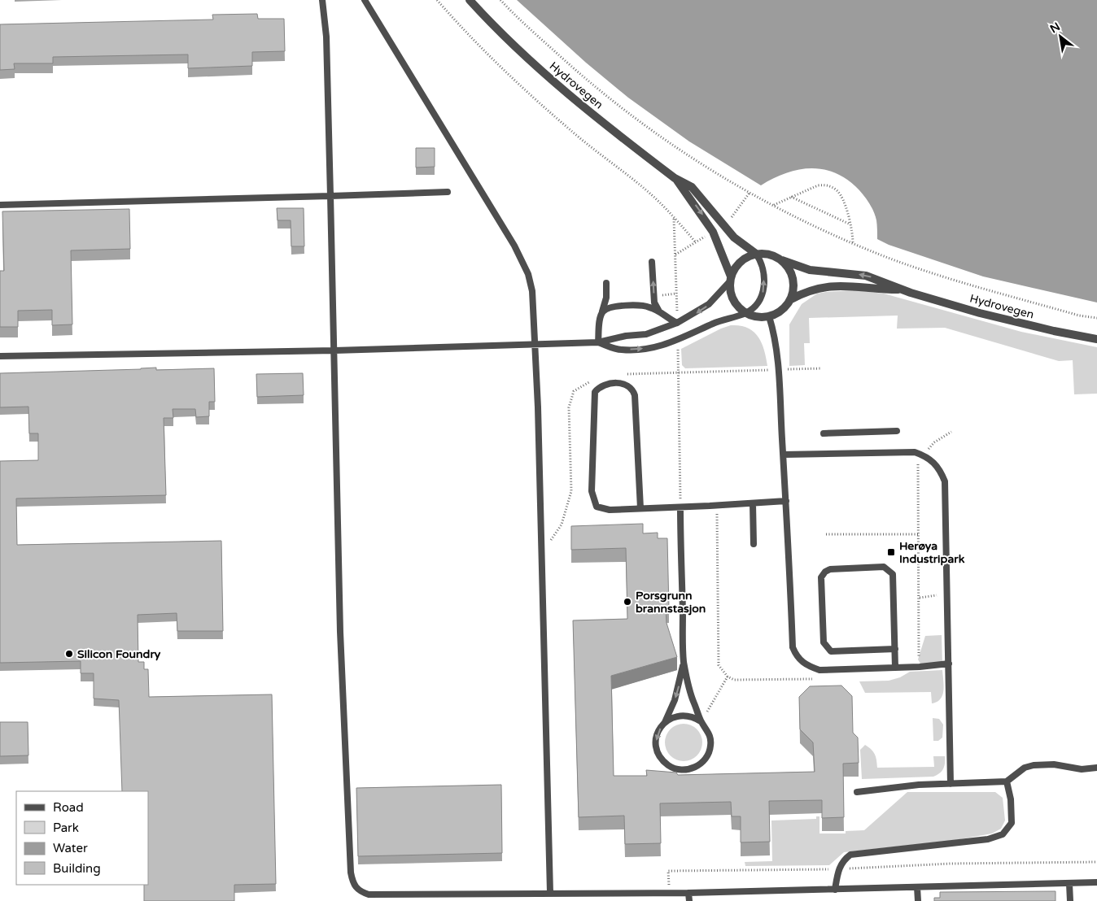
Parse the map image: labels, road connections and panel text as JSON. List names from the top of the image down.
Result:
{
  "streets": {
    "street": ["Hydrovegen"]
  },
  "places": {
    "transit": ["Herøya Industripark"],
    "other": ["Porsgrunn brannstasjon", "Silicon Foundry"]
  },
  "legend": [
    "Road",
    "Park",
    "Water",
    "Building"
  ],
  "north": "top left"
}
